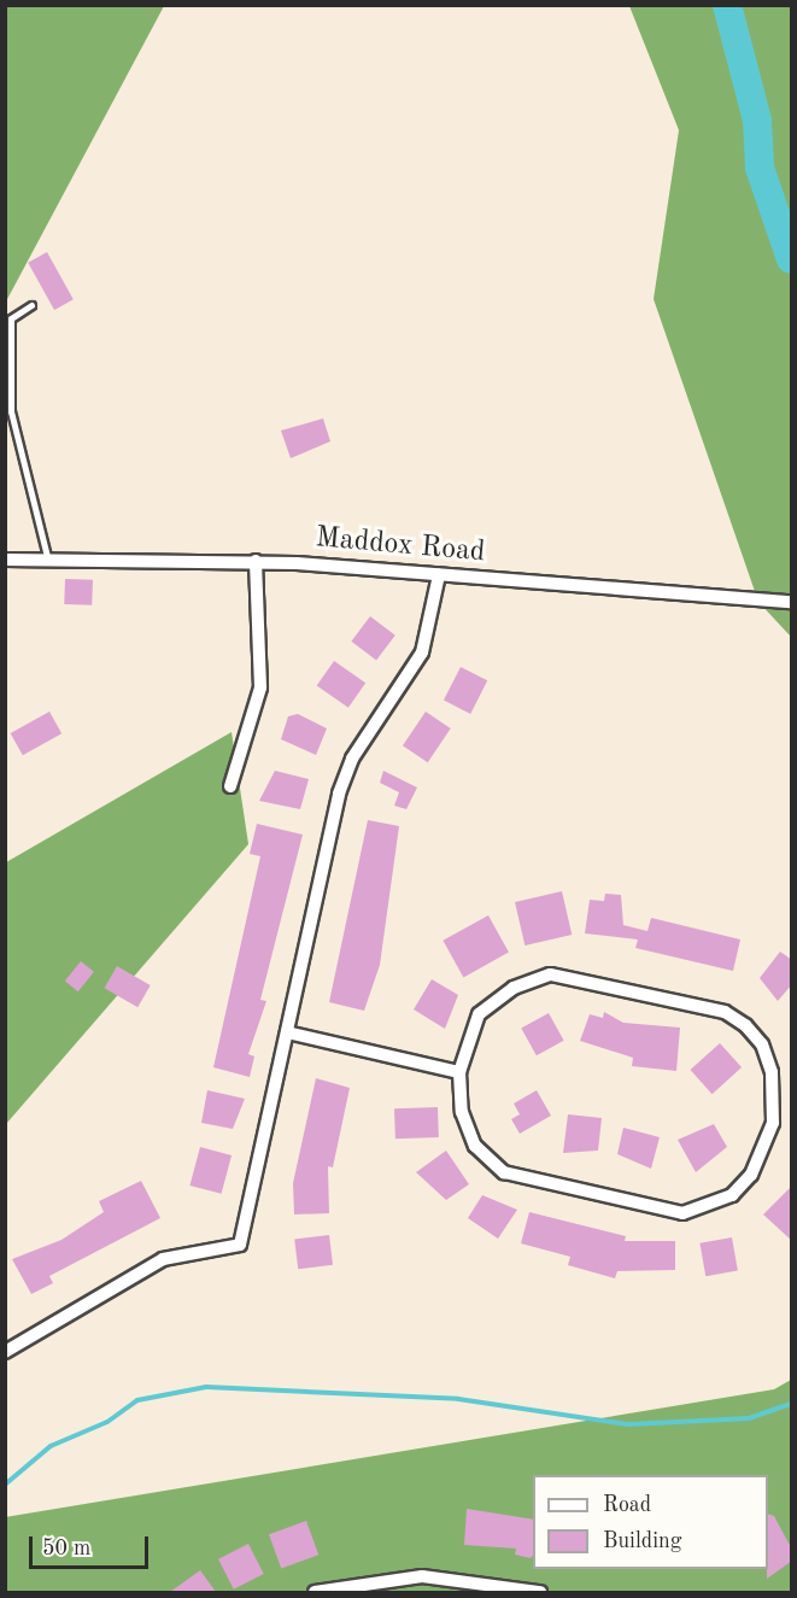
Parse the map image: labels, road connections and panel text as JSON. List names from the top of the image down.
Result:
{
  "streets": {
    "street": ["Maddox Road"]
  },
  "legend": ["Road", "Building"],
  "scale_bar": "50 m"
}
